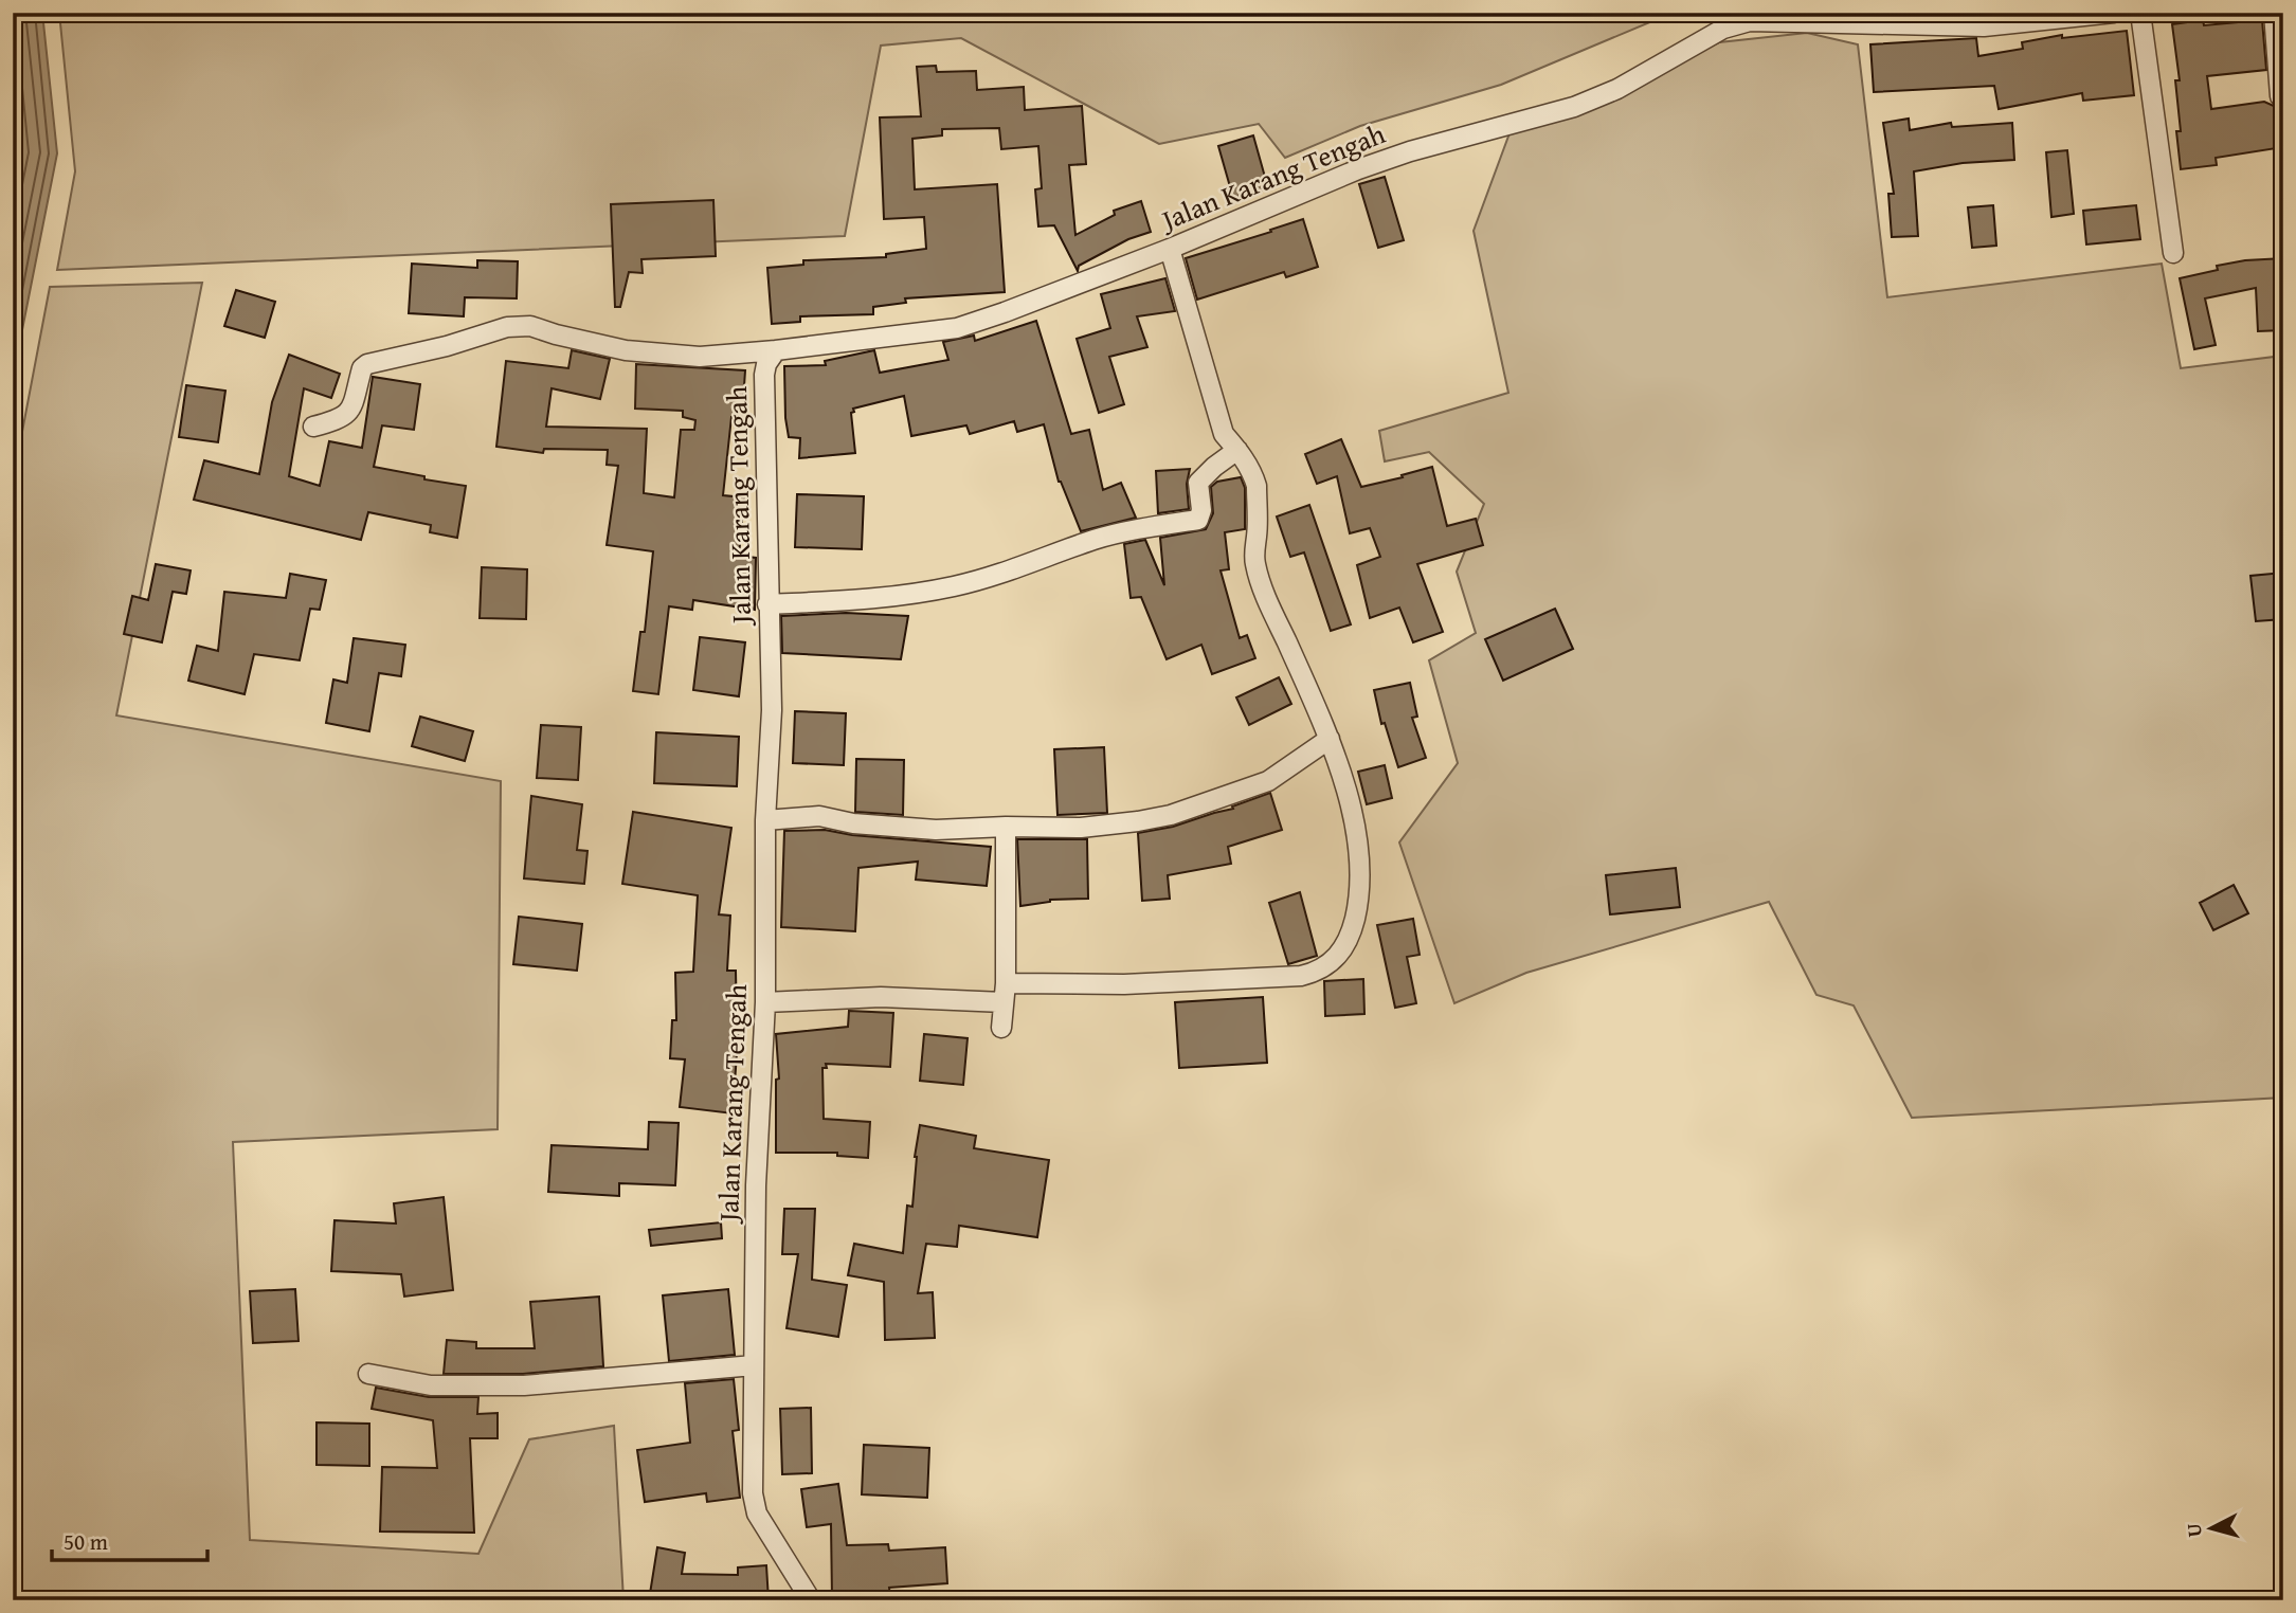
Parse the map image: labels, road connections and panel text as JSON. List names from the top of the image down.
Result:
{
  "streets": {
    "street": ["Jalan Karang Tengah"]
  },
  "scale_bar": "50 m",
  "north": "left"
}
